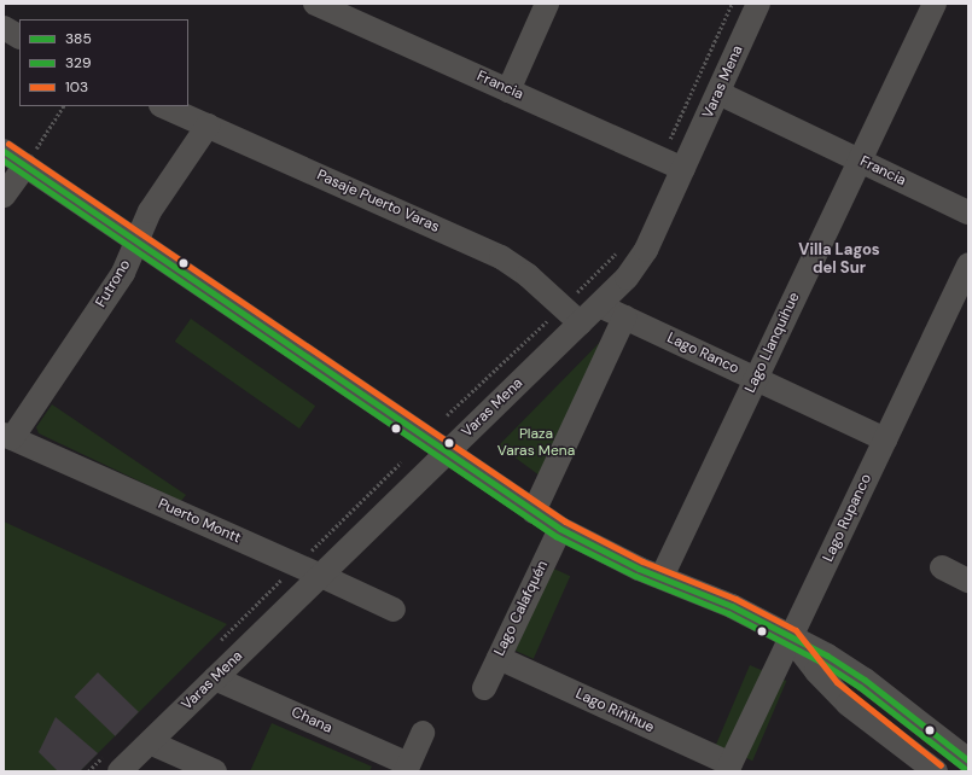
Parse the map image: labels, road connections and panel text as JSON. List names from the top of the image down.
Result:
{
  "streets": {
    "street": [
      "Varas Mena",
      "Francia",
      "Pasaje Puerto Varas",
      "Futrono",
      "Lago Llanquihue",
      "Lago Ranco",
      "Lago Rupanco",
      "Puerto Montt",
      "Lago Calafquén",
      "Lago Riñihue",
      "Chana"
    ]
  },
  "crossings": [
    ["Varas Mena", "Francia"],
    ["Varas Mena", "Pasaje Puerto Varas"],
    ["Varas Mena", "Lago Ranco"],
    ["Varas Mena", "Puerto Montt"],
    ["Varas Mena", "Chana"],
    ["Francia", "Lago Llanquihue"],
    ["Pasaje Puerto Varas", "Futrono"],
    ["Futrono", "Puerto Montt"],
    ["Lago Llanquihue", "Lago Ranco"],
    ["Lago Ranco", "Lago Rupanco"],
    ["Lago Rupanco", "Lago Riñihue"],
    ["Lago Calafquén", "Lago Riñihue"]
  ],
  "districts": ["Villa Lagos del Sur"],
  "parks": ["Plaza Varas Mena"],
  "lines": ["transit line 103", "transit line 385", "transit line 329"],
  "legend": ["385", "329", "103"]
}
